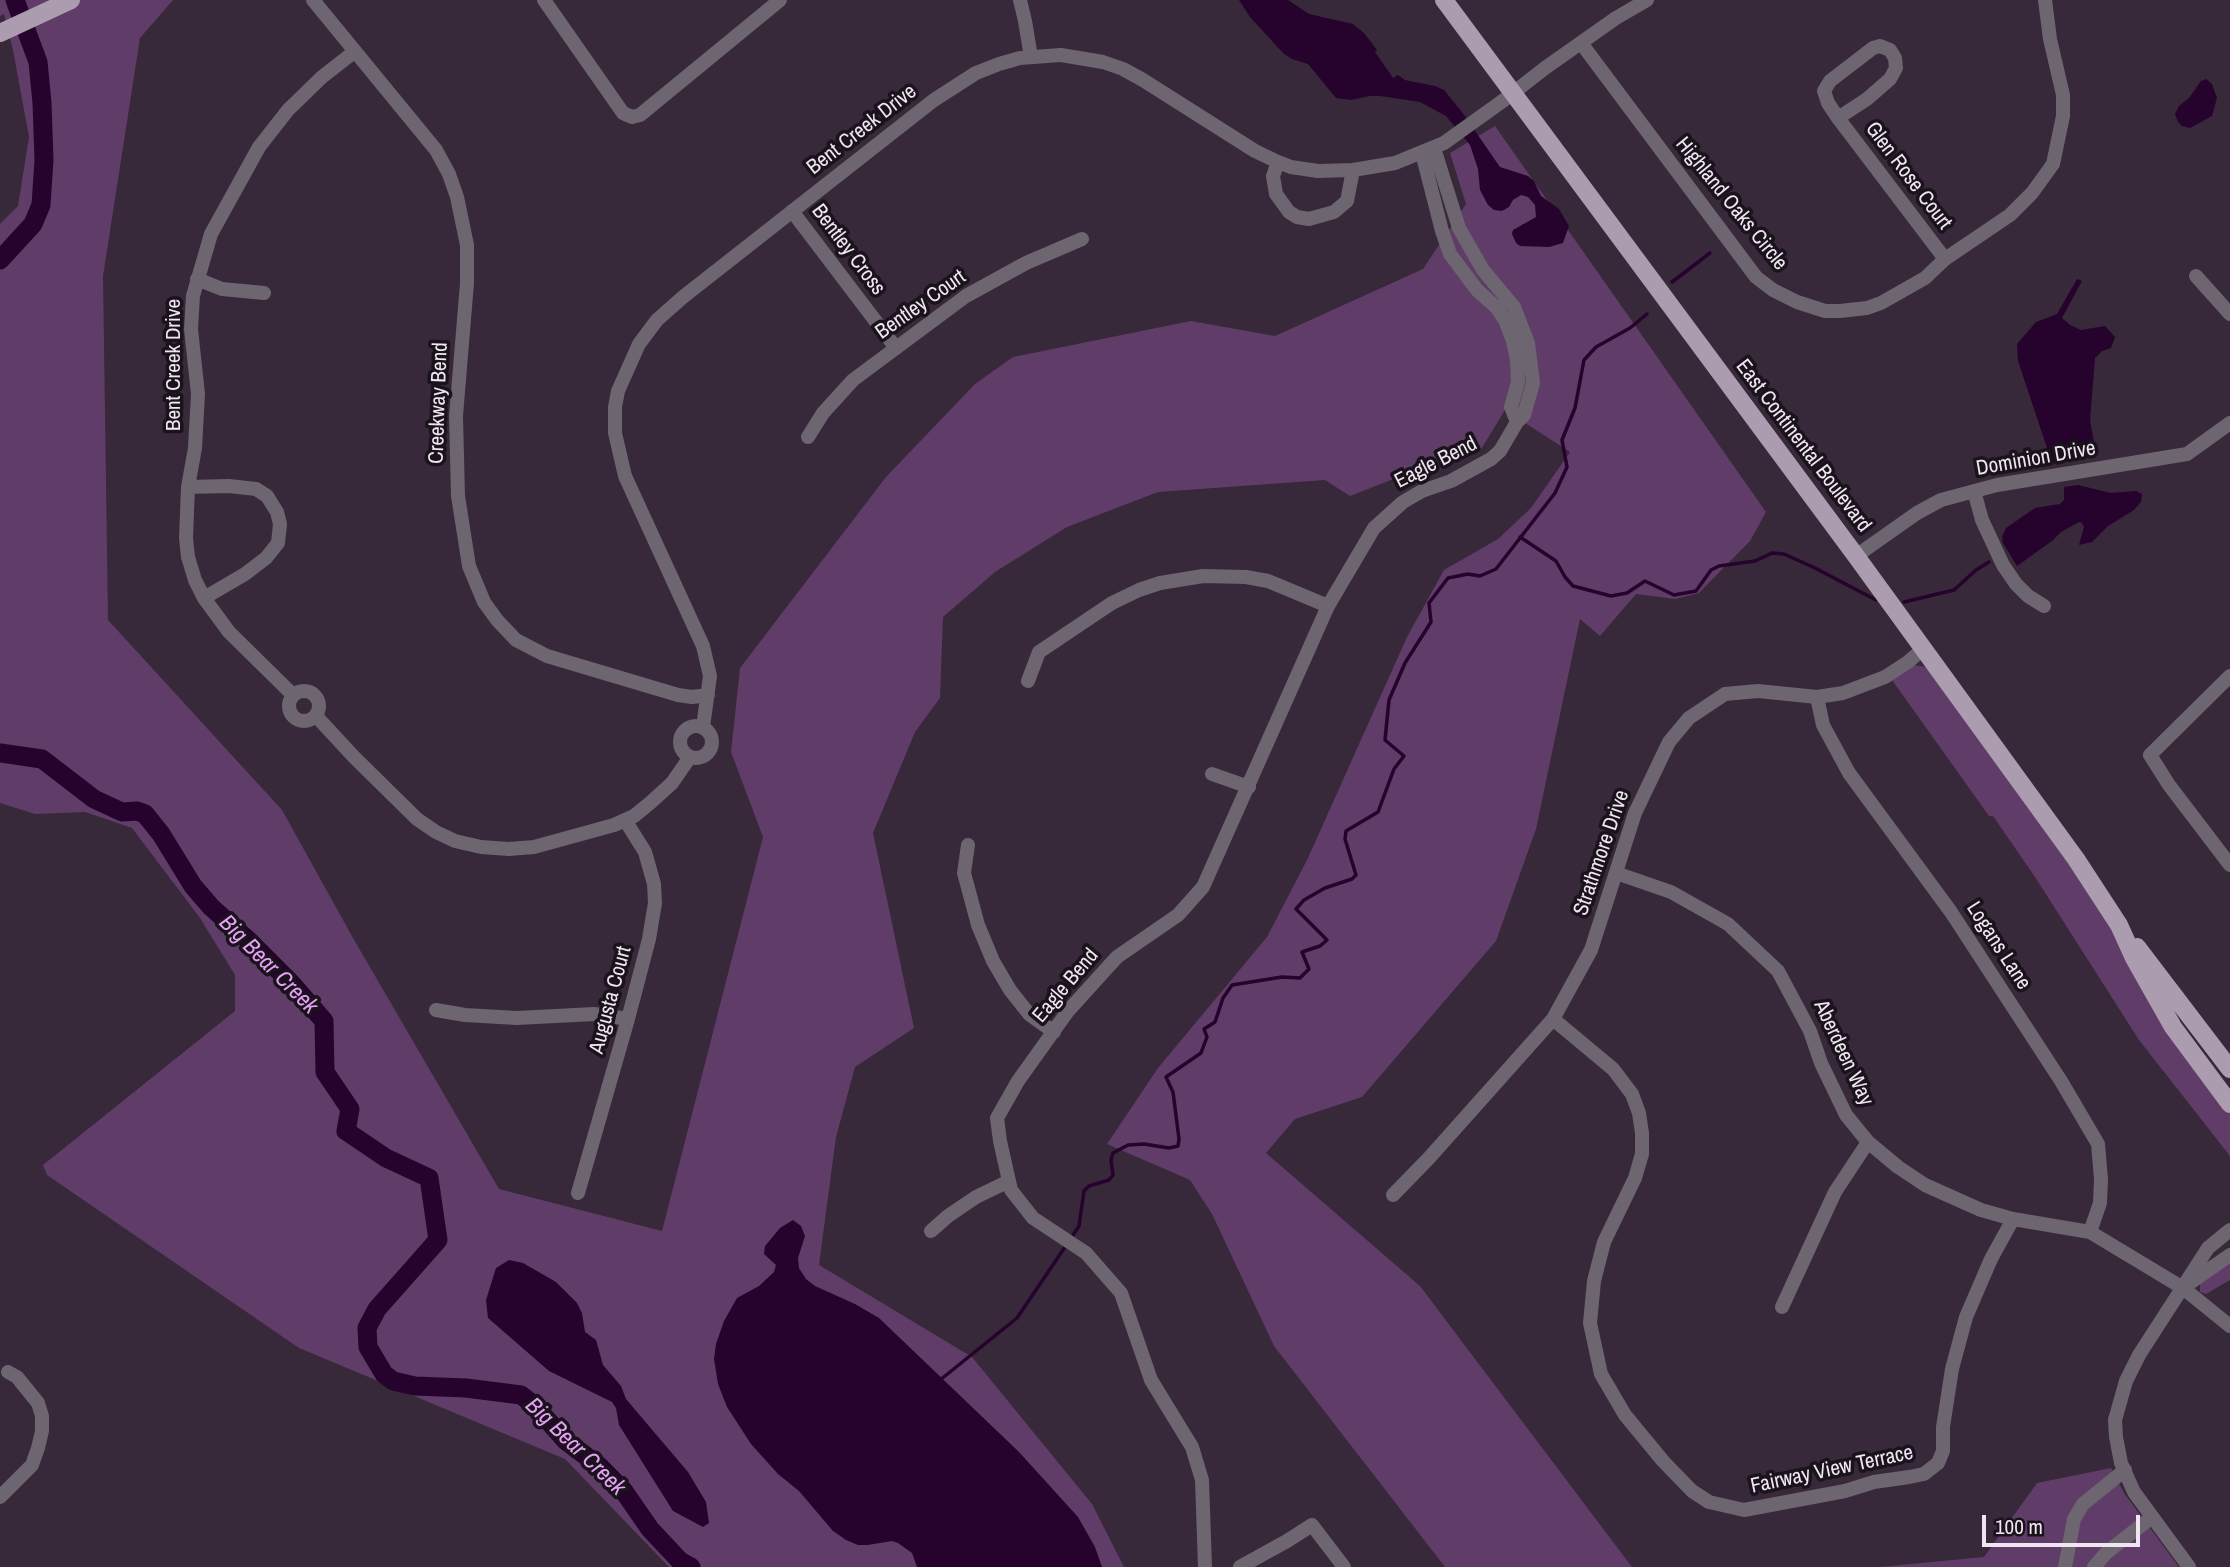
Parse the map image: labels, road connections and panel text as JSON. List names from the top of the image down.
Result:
{
  "streets": {
    "main road": ["East Continental Boulevard"],
    "street": [
      "Bent Creek Drive",
      "Glen Rose Court",
      "Highland Oaks Circle",
      "Bentley Cross",
      "Bentley Court",
      "Creekway Bend",
      "Dominion Drive",
      "Eagle Bend",
      "Strathmore Drive",
      "Logans Lane",
      "Augusta Court",
      "Aberdeen Way",
      "Fairway View Terrace"
    ]
  },
  "crossings": [
    ["Bent Creek Drive", "Highland Oaks Circle"],
    ["Bent Creek Drive", "Bentley Cross"],
    ["Bent Creek Drive", "Creekway Bend"],
    ["Bent Creek Drive", "East Continental Boulevard"],
    ["Bent Creek Drive", "Eagle Bend"],
    ["Glen Rose Court", "Highland Oaks Circle"],
    ["Bentley Cross", "Bentley Court"],
    ["East Continental Boulevard", "Dominion Drive"],
    ["East Continental Boulevard", "Strathmore Drive"],
    ["Strathmore Drive", "Logans Lane"],
    ["Strathmore Drive", "Aberdeen Way"],
    ["Strathmore Drive", "Fairway View Terrace"],
    ["Logans Lane", "Aberdeen Way"],
    ["Aberdeen Way", "Fairway View Terrace"]
  ],
  "water": ["Big Bear Creek"],
  "scale_bar": "100 m"
}
